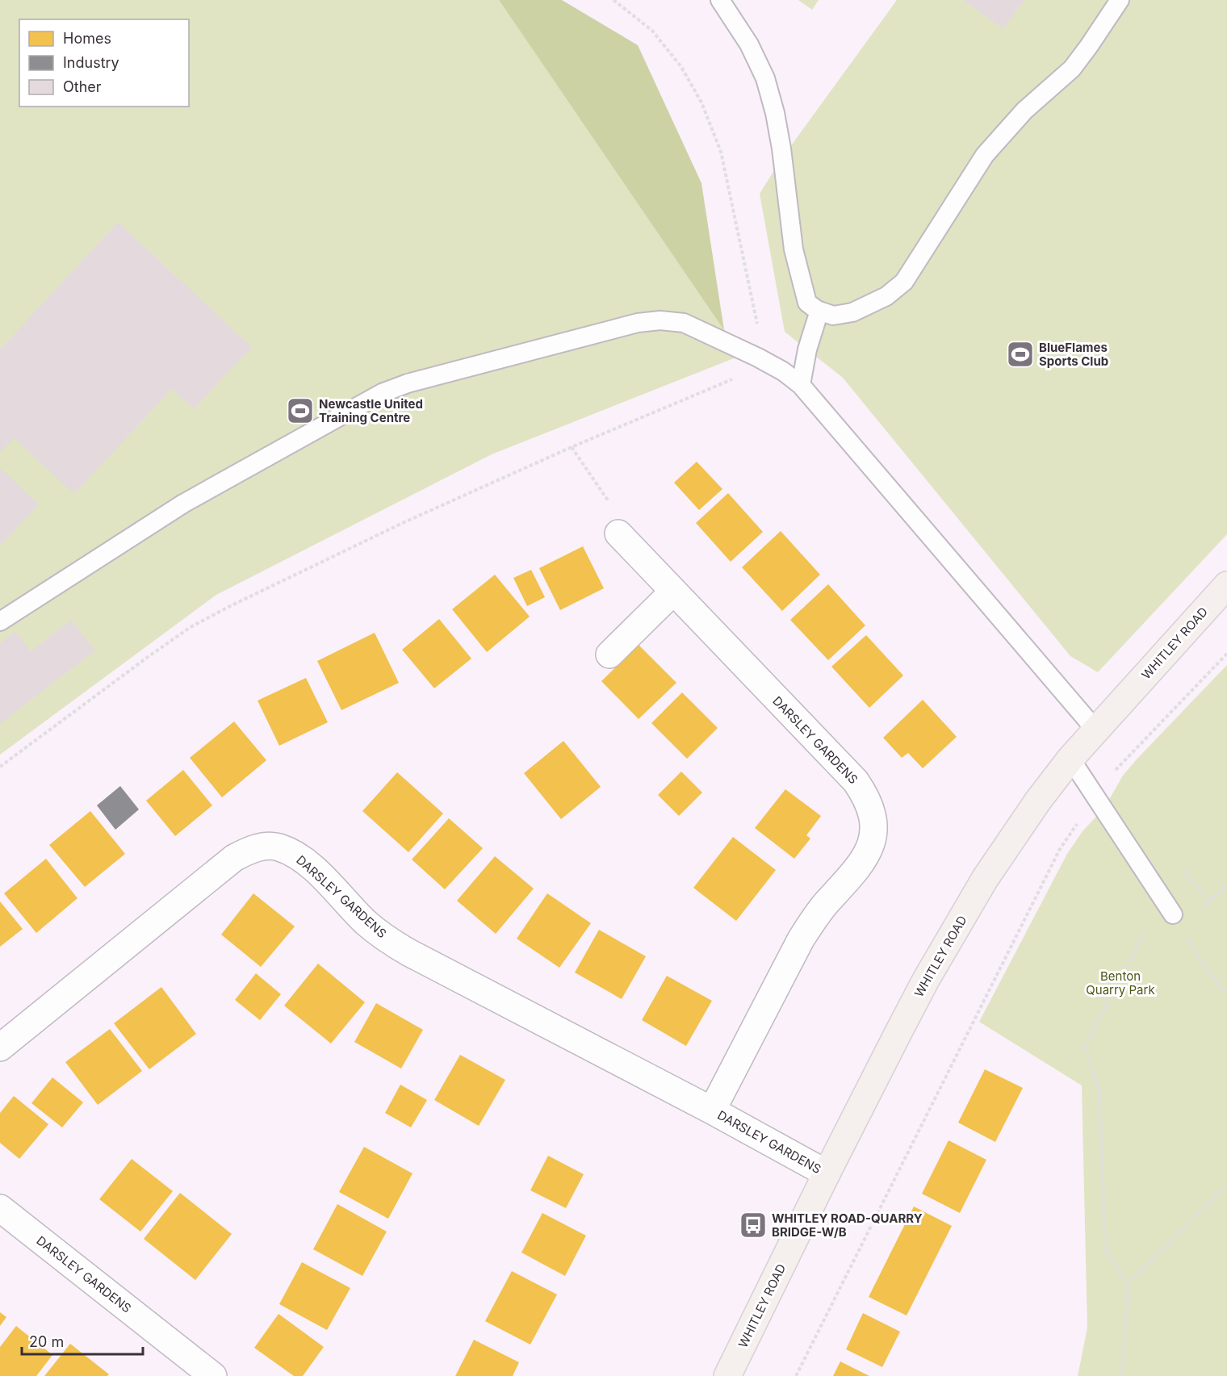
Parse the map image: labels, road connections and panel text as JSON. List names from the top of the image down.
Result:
{
  "streets": {
    "main road": ["WHITLEY ROAD"],
    "street": ["DARSLEY GARDENS"]
  },
  "crossings": [
    ["WHITLEY ROAD", "DARSLEY GARDENS"]
  ],
  "parks": ["Benton Quarry Park"],
  "places": {
    "sports": ["BlueFlames Sports Club", "Newcastle United Training Centre"],
    "bus stop": ["WHITLEY ROAD-QUARRY BRIDGE-W/B"]
  },
  "legend": ["Homes", "Industry", "Other"],
  "scale_bar": "20 m"
}
